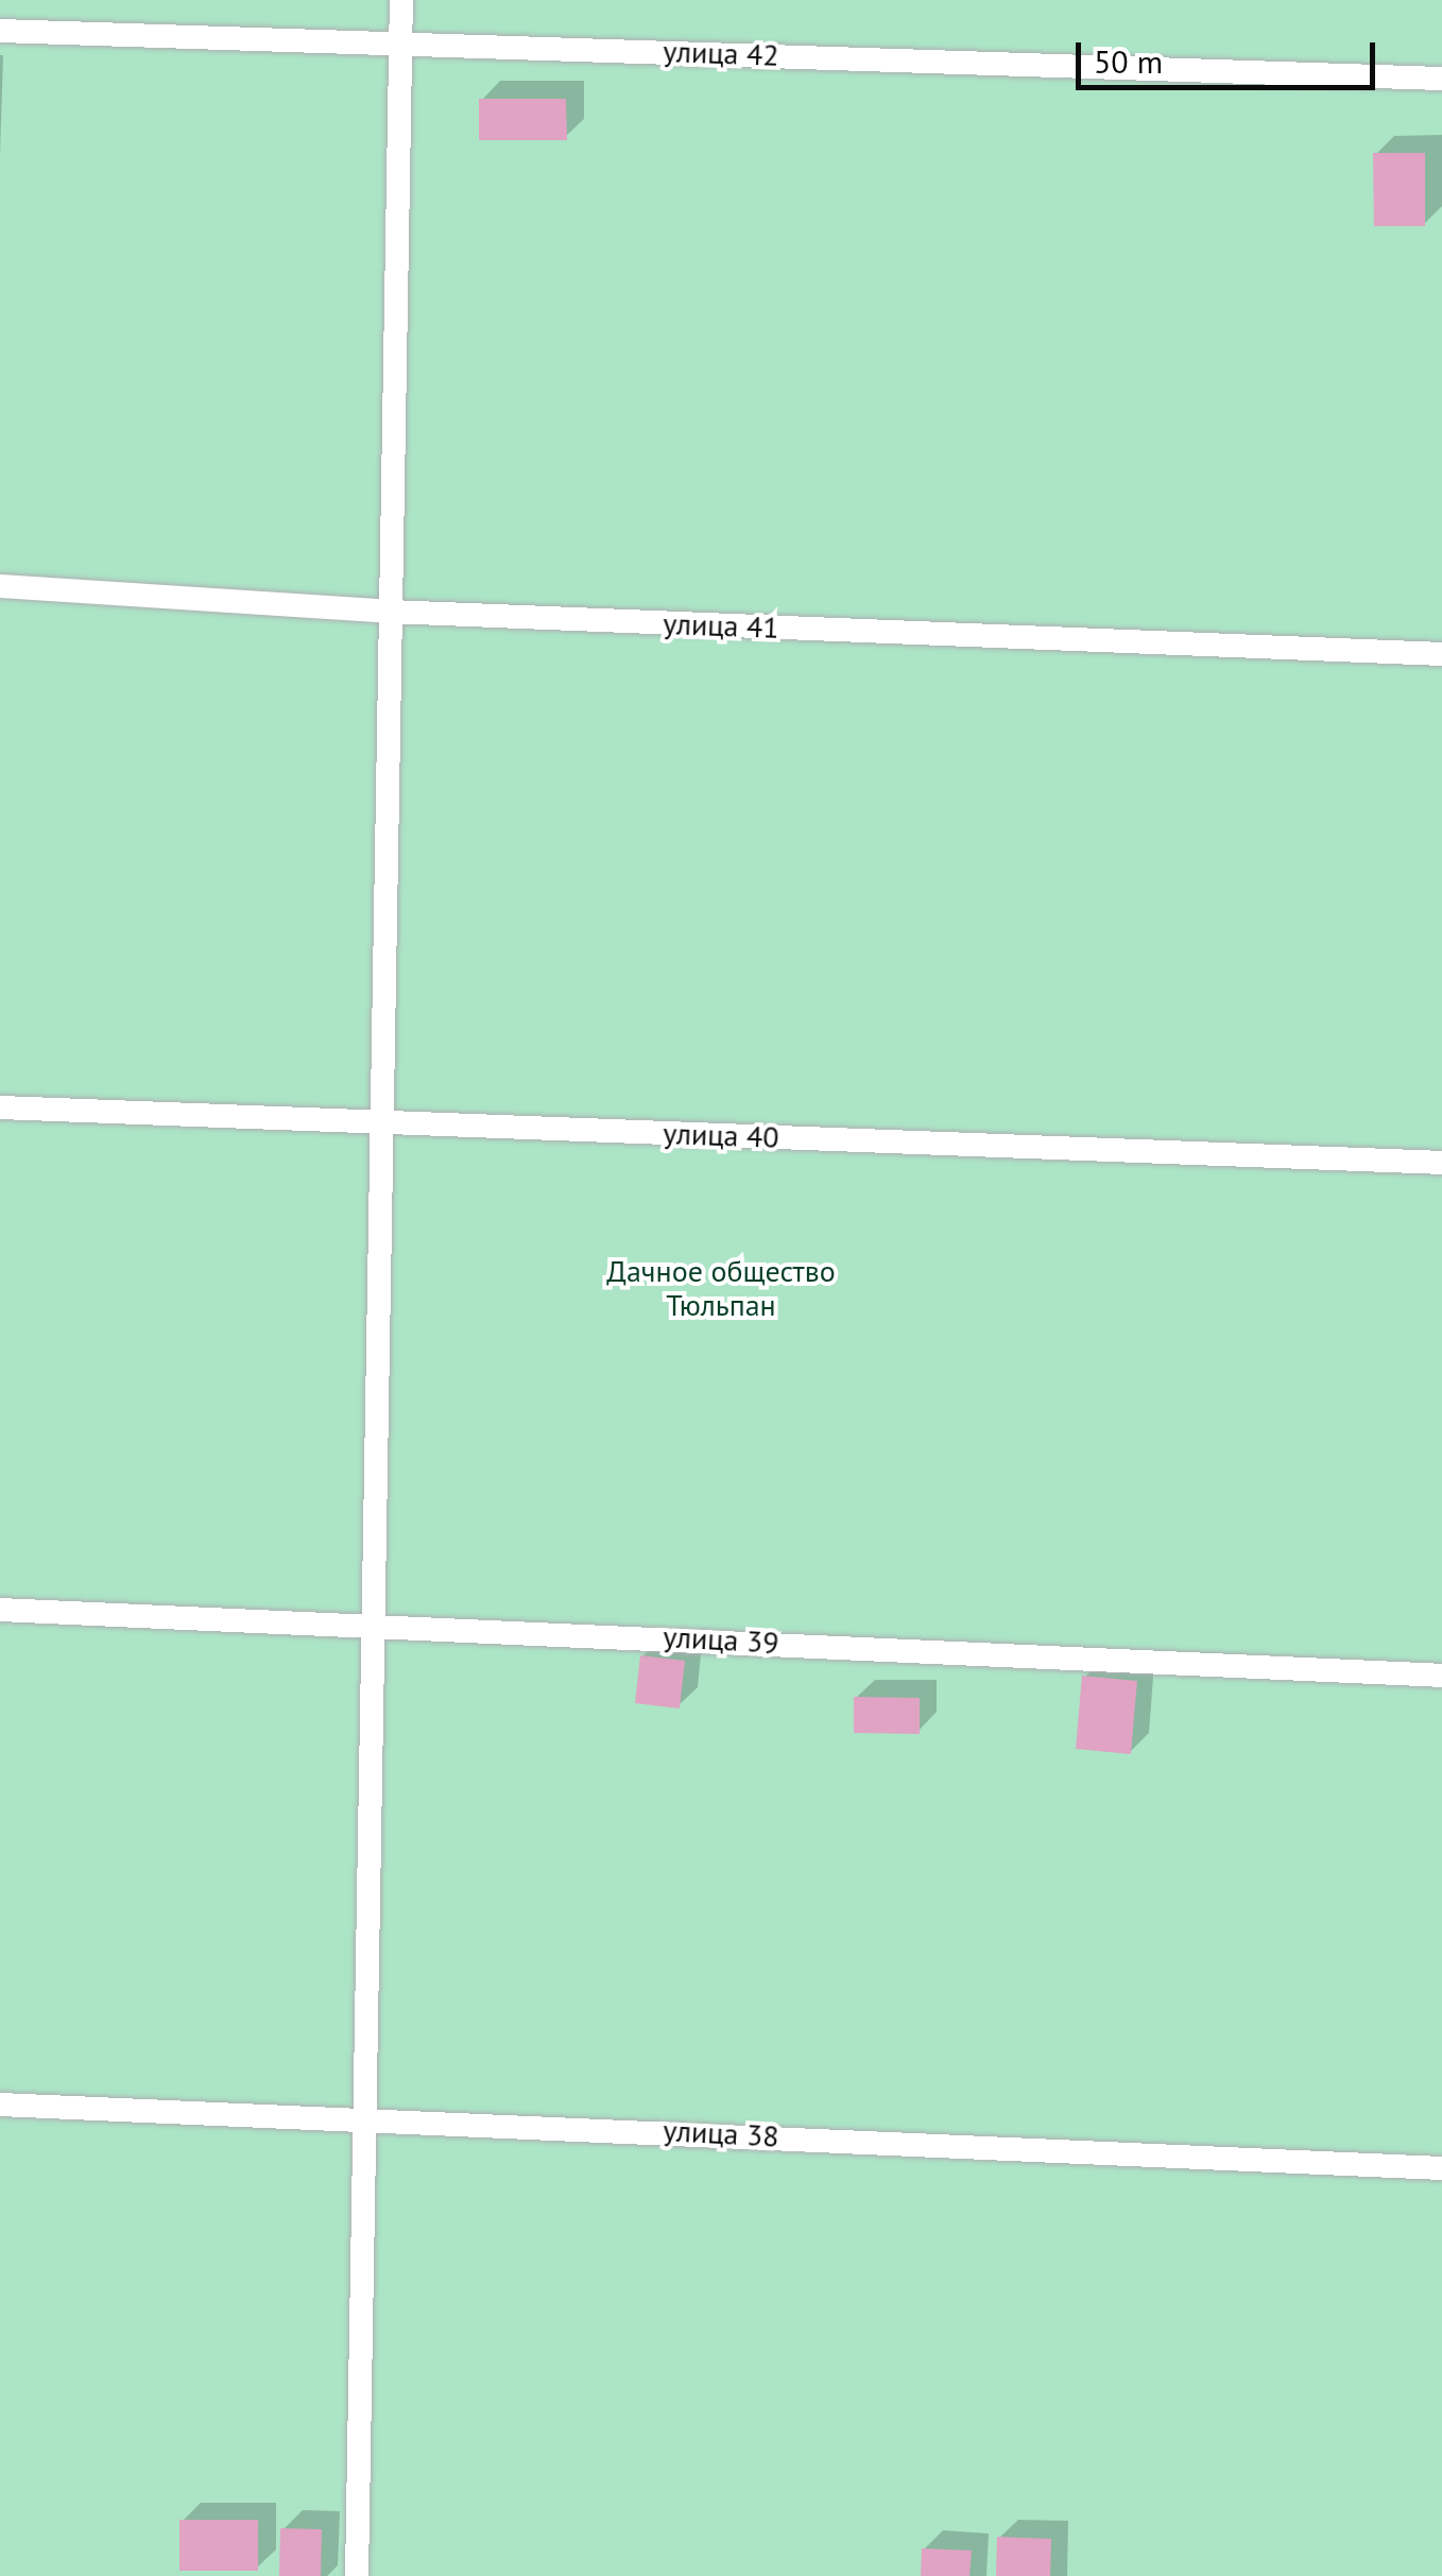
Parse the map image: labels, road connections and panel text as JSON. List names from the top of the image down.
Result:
{
  "streets": {
    "lane": [
      "улица 42",
      "улица 41",
      "улица 40",
      "улица 39",
      "улица 38"
    ]
  },
  "parks": ["Дачное общество Тюльпан"],
  "scale_bar": "50 m"
}
